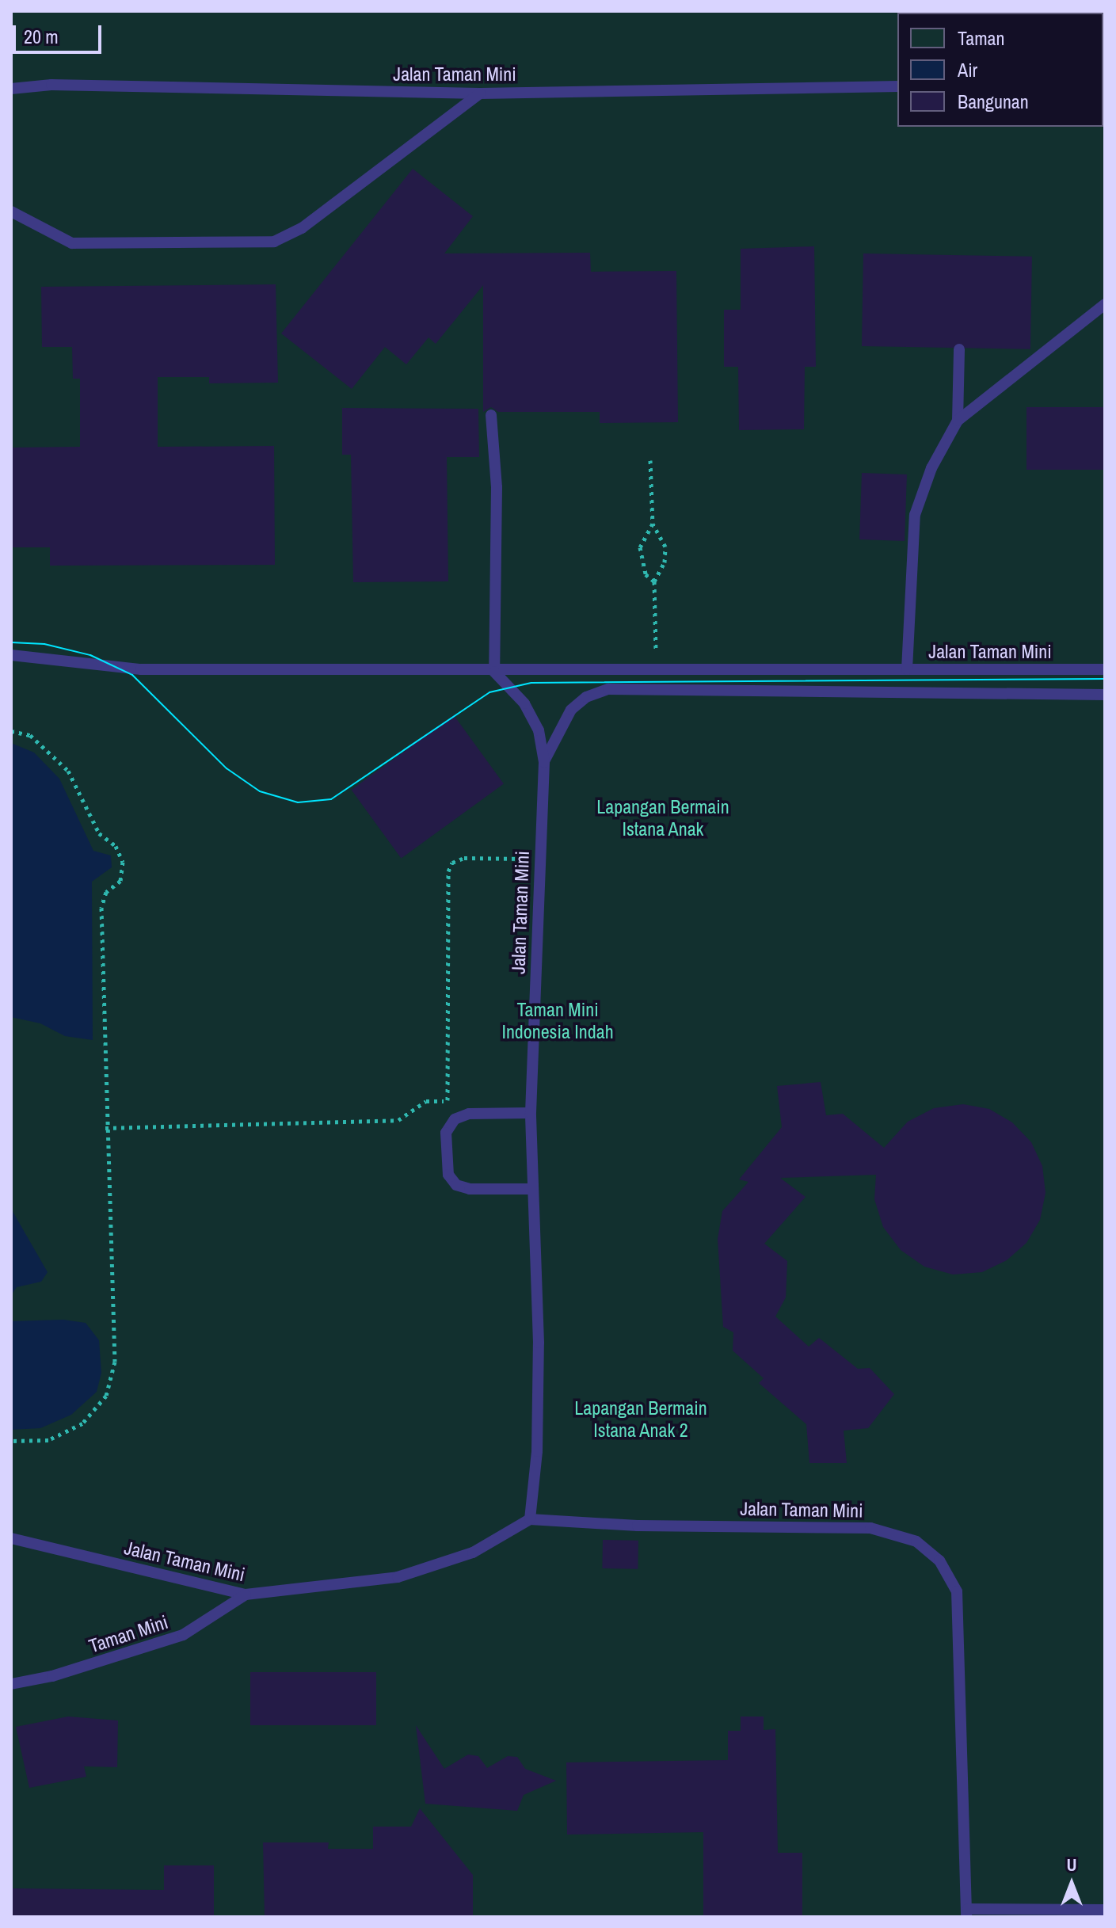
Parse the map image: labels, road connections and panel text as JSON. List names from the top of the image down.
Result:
{
  "streets": {
    "lane": ["Jalan Taman Mini", "Taman Mini"]
  },
  "crossings": [
    ["Jalan Taman Mini", "Taman Mini"]
  ],
  "parks": ["Lapangan Bermain Istana Anak", "Taman Mini Indonesia Indah", "Lapangan Bermain Istana Anak 2"],
  "legend": ["Taman", "Air", "Bangunan"],
  "scale_bar": "20 m",
  "north": "top"
}
